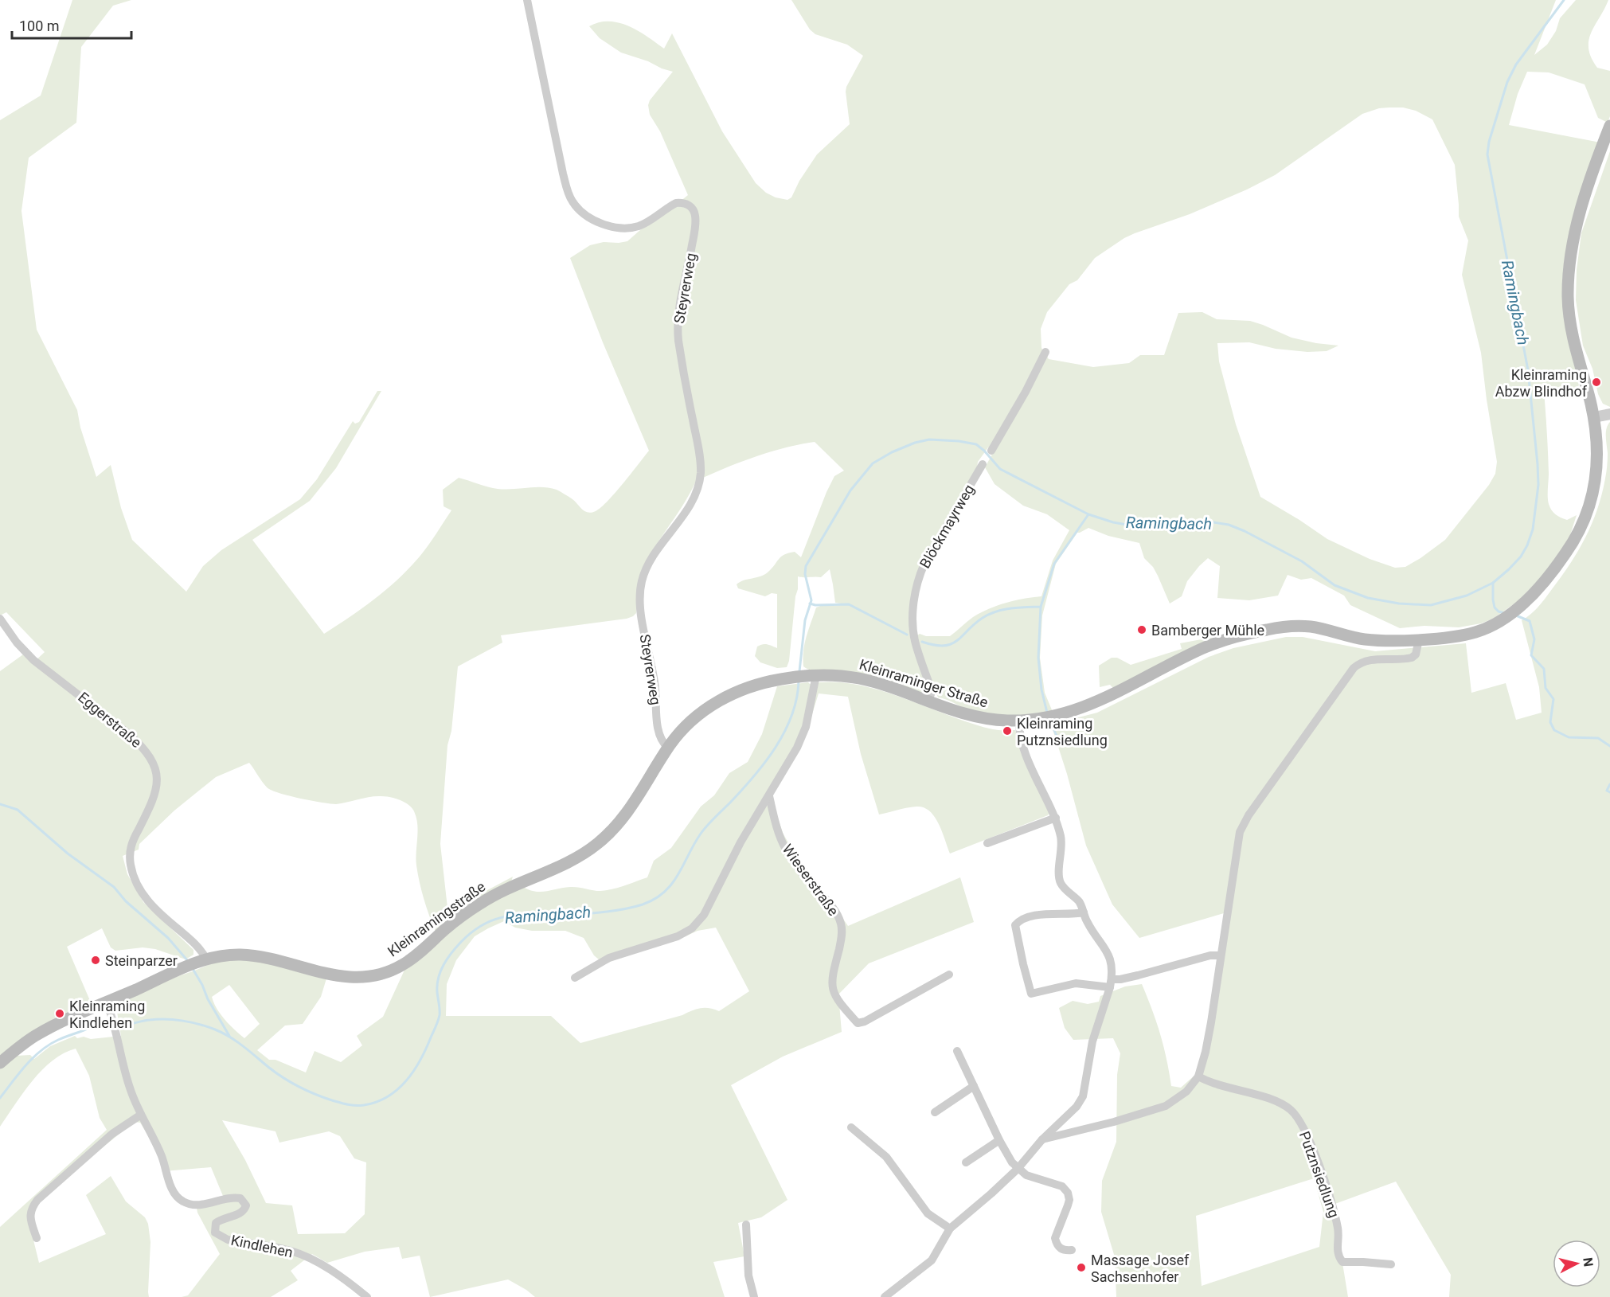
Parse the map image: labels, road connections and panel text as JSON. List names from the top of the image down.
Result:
{
  "streets": {
    "main road": ["Kleinraminger Straße", "Kleinramingstraße"],
    "street": [
      "Steyrerweg",
      "Blöckmayrweg",
      "Eggerstraße",
      "Wieserstraße",
      "Putznsiedlung",
      "Kindlehen"
    ]
  },
  "crossings": [
    ["Steyrerweg", "Kleinramingstraße"],
    ["Blöckmayrweg", "Kleinraminger Straße"],
    ["Kleinraminger Straße", "Kleinramingstraße"],
    ["Eggerstraße", "Kleinramingstraße"],
    ["Kleinramingstraße", "Kindlehen"]
  ],
  "water": ["Ramingbach"],
  "places": [
    "Kleinraming Abzw Blindhof",
    "Bamberger Mühle",
    "Kleinraming Putznsiedlung",
    "Steinparzer",
    "Kleinraming Kindlehen",
    "Massage Josef Sachsenhofer"
  ],
  "scale_bar": "100 m",
  "north": "right"
}
